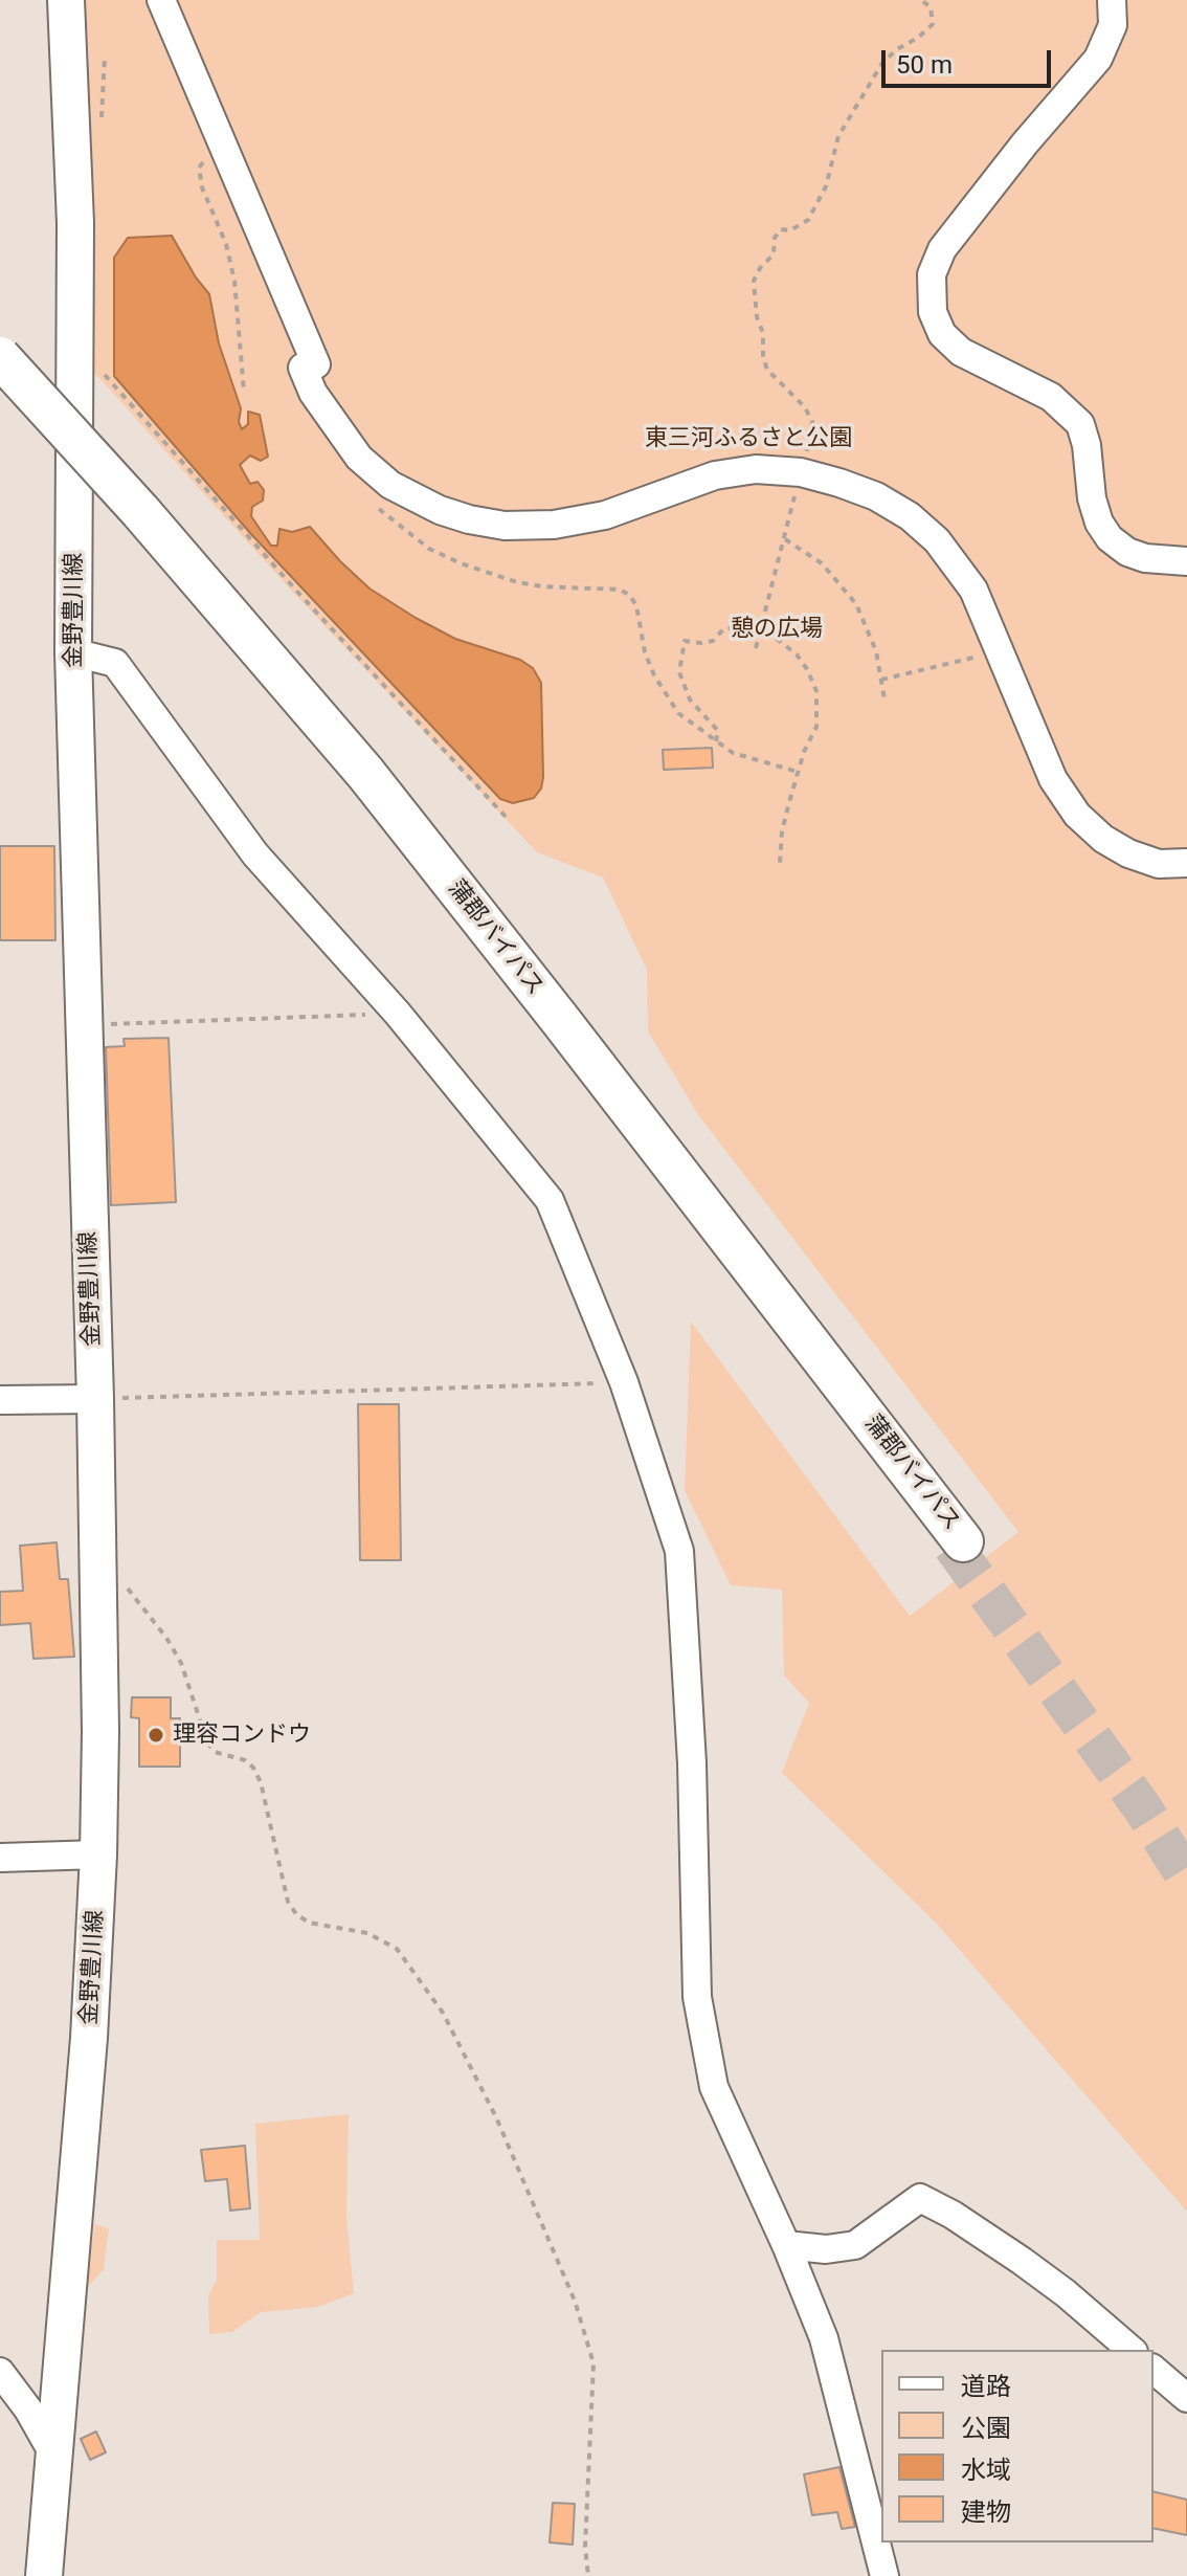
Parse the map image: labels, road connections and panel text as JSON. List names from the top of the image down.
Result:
{
  "streets": {
    "highway": ["蒲郡バイパス"],
    "main road": ["金野豊川線"]
  },
  "parks": ["東三河ふるさと公園", "憩の広場"],
  "places": ["理容コンドウ"],
  "legend": [
    "道路",
    "公園",
    "水域",
    "建物"
  ],
  "scale_bar": "50 m"
}
